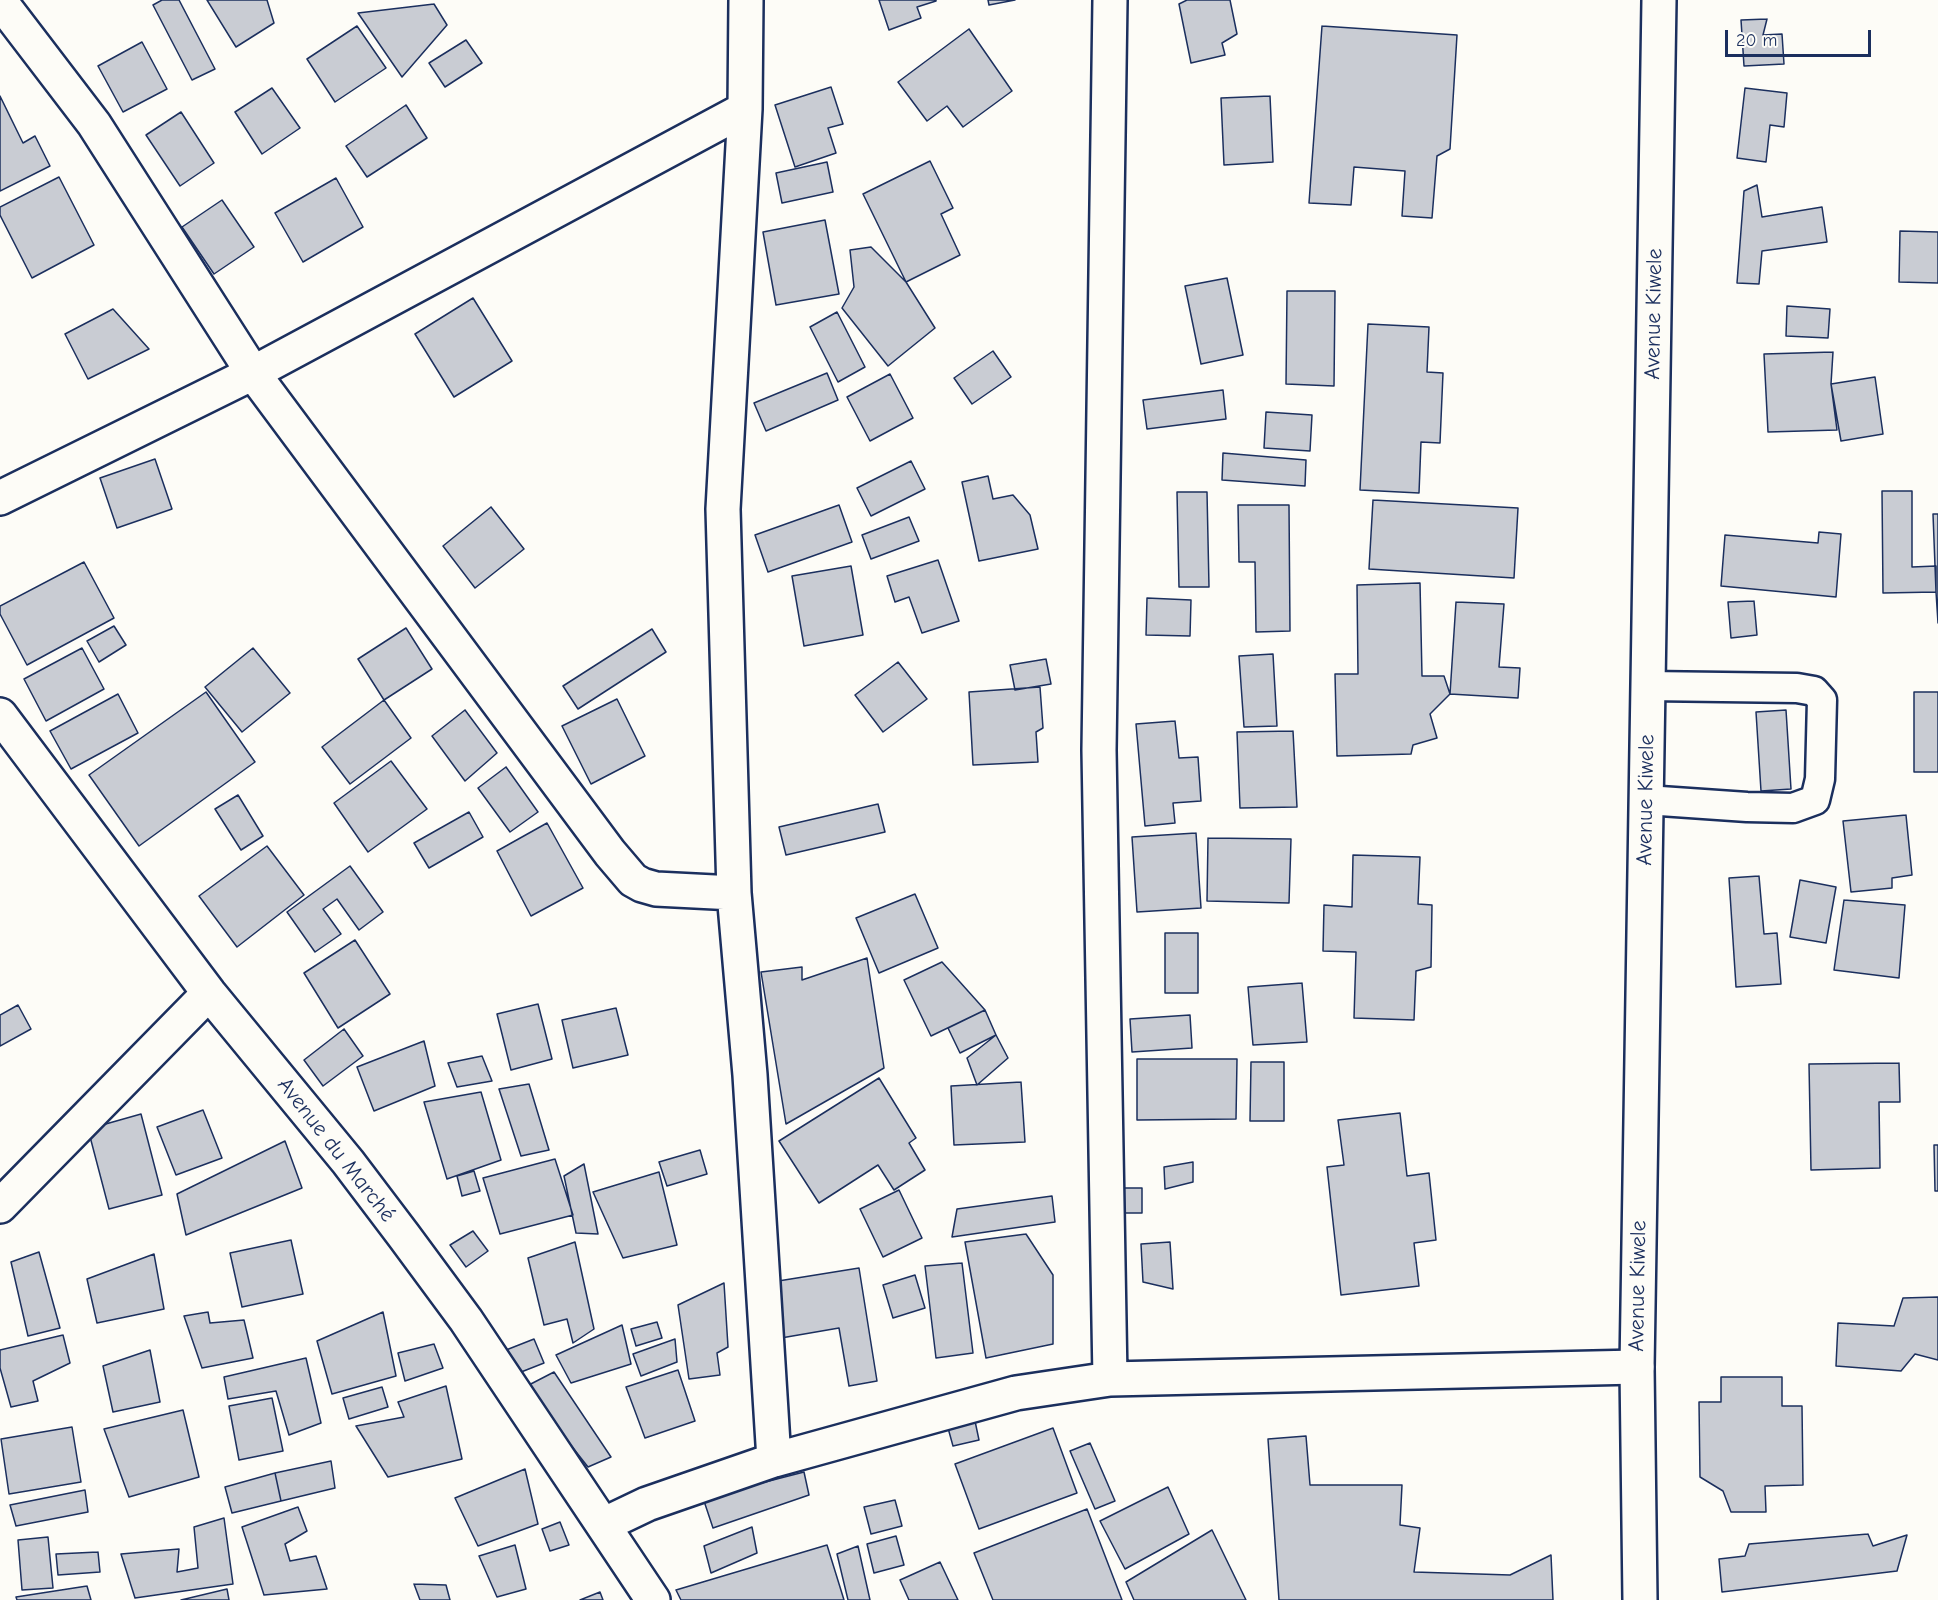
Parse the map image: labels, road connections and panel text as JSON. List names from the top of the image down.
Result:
{
  "streets": {
    "street": ["Avenue Kiwele", "Avenue du Marché"]
  },
  "scale_bar": "20 m"
}
